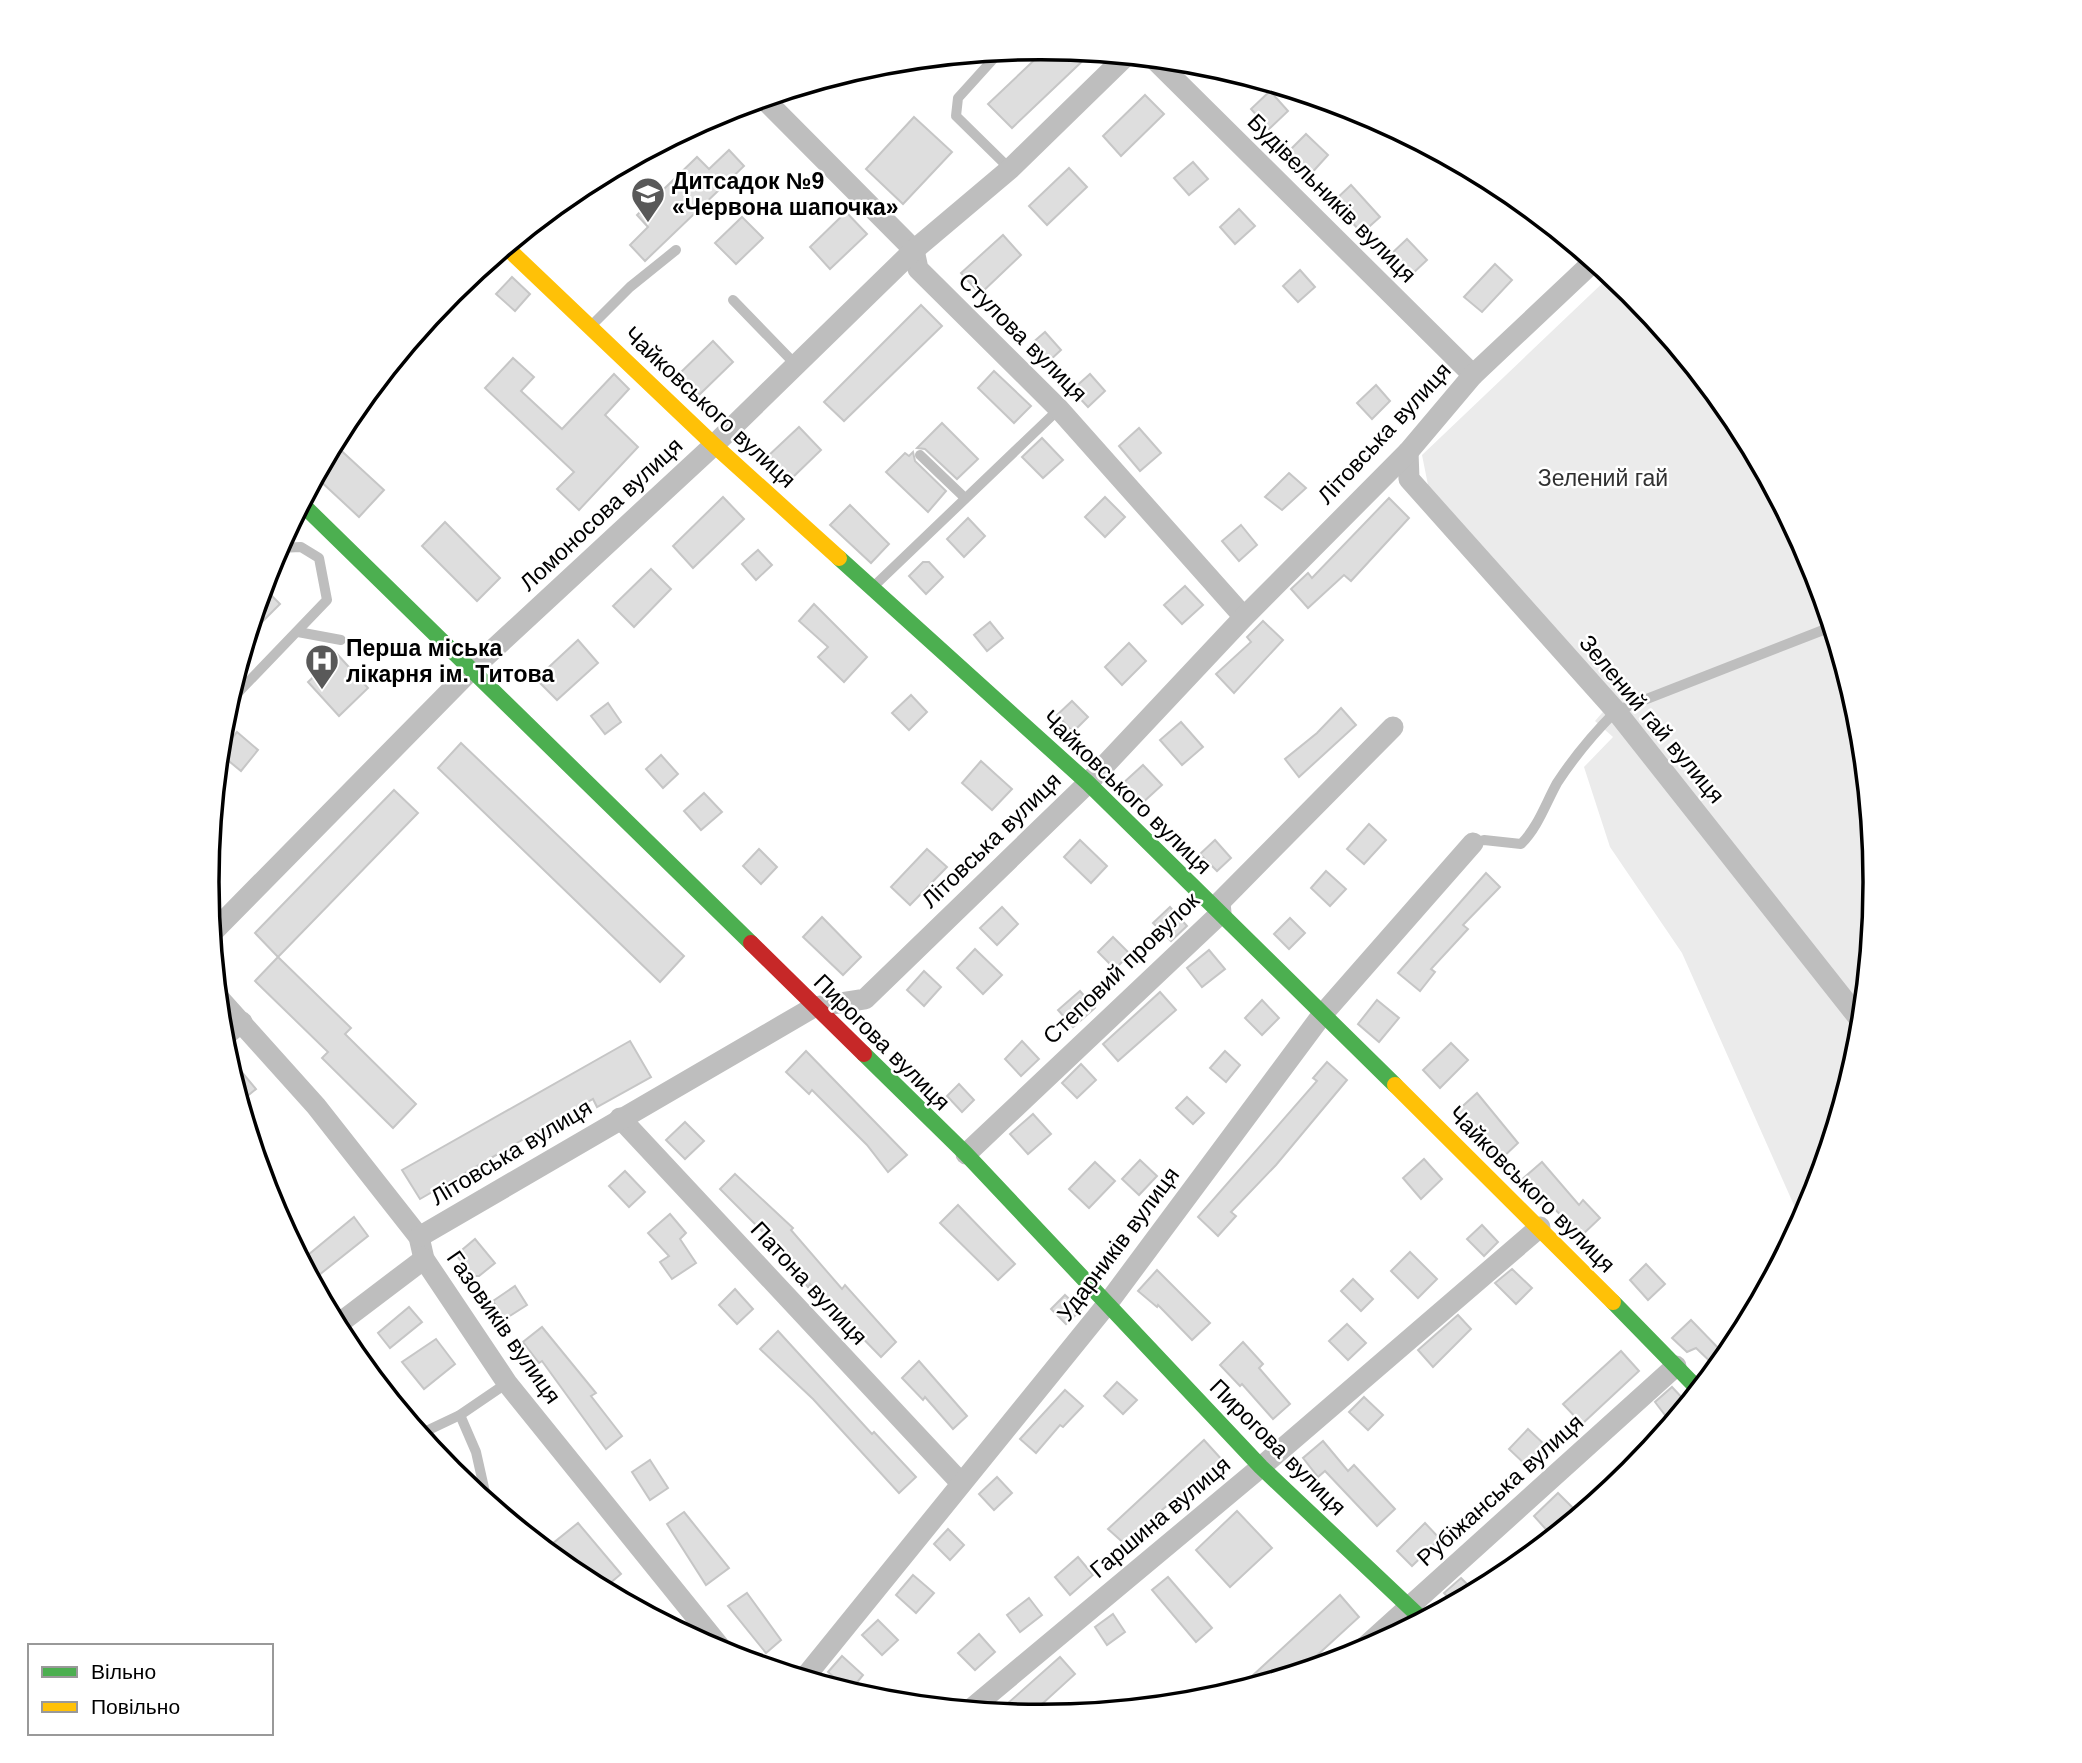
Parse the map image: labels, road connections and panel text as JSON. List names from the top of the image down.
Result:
{
  "streets": {
    "street": [
      "Будівельників вулиця",
      "Стулова вулиця",
      "Чайковського вулиця",
      "Літовська вулиця",
      "Ломоносова вулиця",
      "Зелений гай вулиця",
      "Степовий провулок",
      "Пирогова вулиця",
      "Ударників вулиця",
      "Патона вулиця",
      "Газовиків вулиця",
      "Рубіжанська вулиця",
      "Гаршина вулиця"
    ]
  },
  "crossings": [
    ["Будівельників вулиця", "Літовська вулиця"],
    ["Стулова вулиця", "Літовська вулиця"],
    ["Стулова вулиця", "Ломоносова вулиця"],
    ["Чайковського вулиця", "Літовська вулиця"],
    ["Чайковського вулиця", "Ломоносова вулиця"],
    ["Чайковського вулиця", "Степовий провулок"],
    ["Чайковського вулиця", "Ударників вулиця"],
    ["Чайковського вулиця", "Рубіжанська вулиця"],
    ["Чайковського вулиця", "Гаршина вулиця"],
    ["Літовська вулиця", "Зелений гай вулиця"],
    ["Літовська вулиця", "Пирогова вулиця"],
    ["Літовська вулиця", "Патона вулиця"],
    ["Літовська вулиця", "Газовиків вулиця"],
    ["Ломоносова вулиця", "Пирогова вулиця"],
    ["Степовий провулок", "Пирогова вулиця"],
    ["Пирогова вулиця", "Ударників вулиця"],
    ["Пирогова вулиця", "Рубіжанська вулиця"],
    ["Пирогова вулиця", "Гаршина вулиця"],
    ["Ударників вулиця", "Патона вулиця"]
  ],
  "parks": ["Зелений гай"],
  "places": {
    "school or university": ["Дитсадок №9 «Червона шапочка»"],
    "hospital": ["Перша міська лікарня ім. Титова"]
  },
  "legend": ["Вільно", "Повільно"]
}
